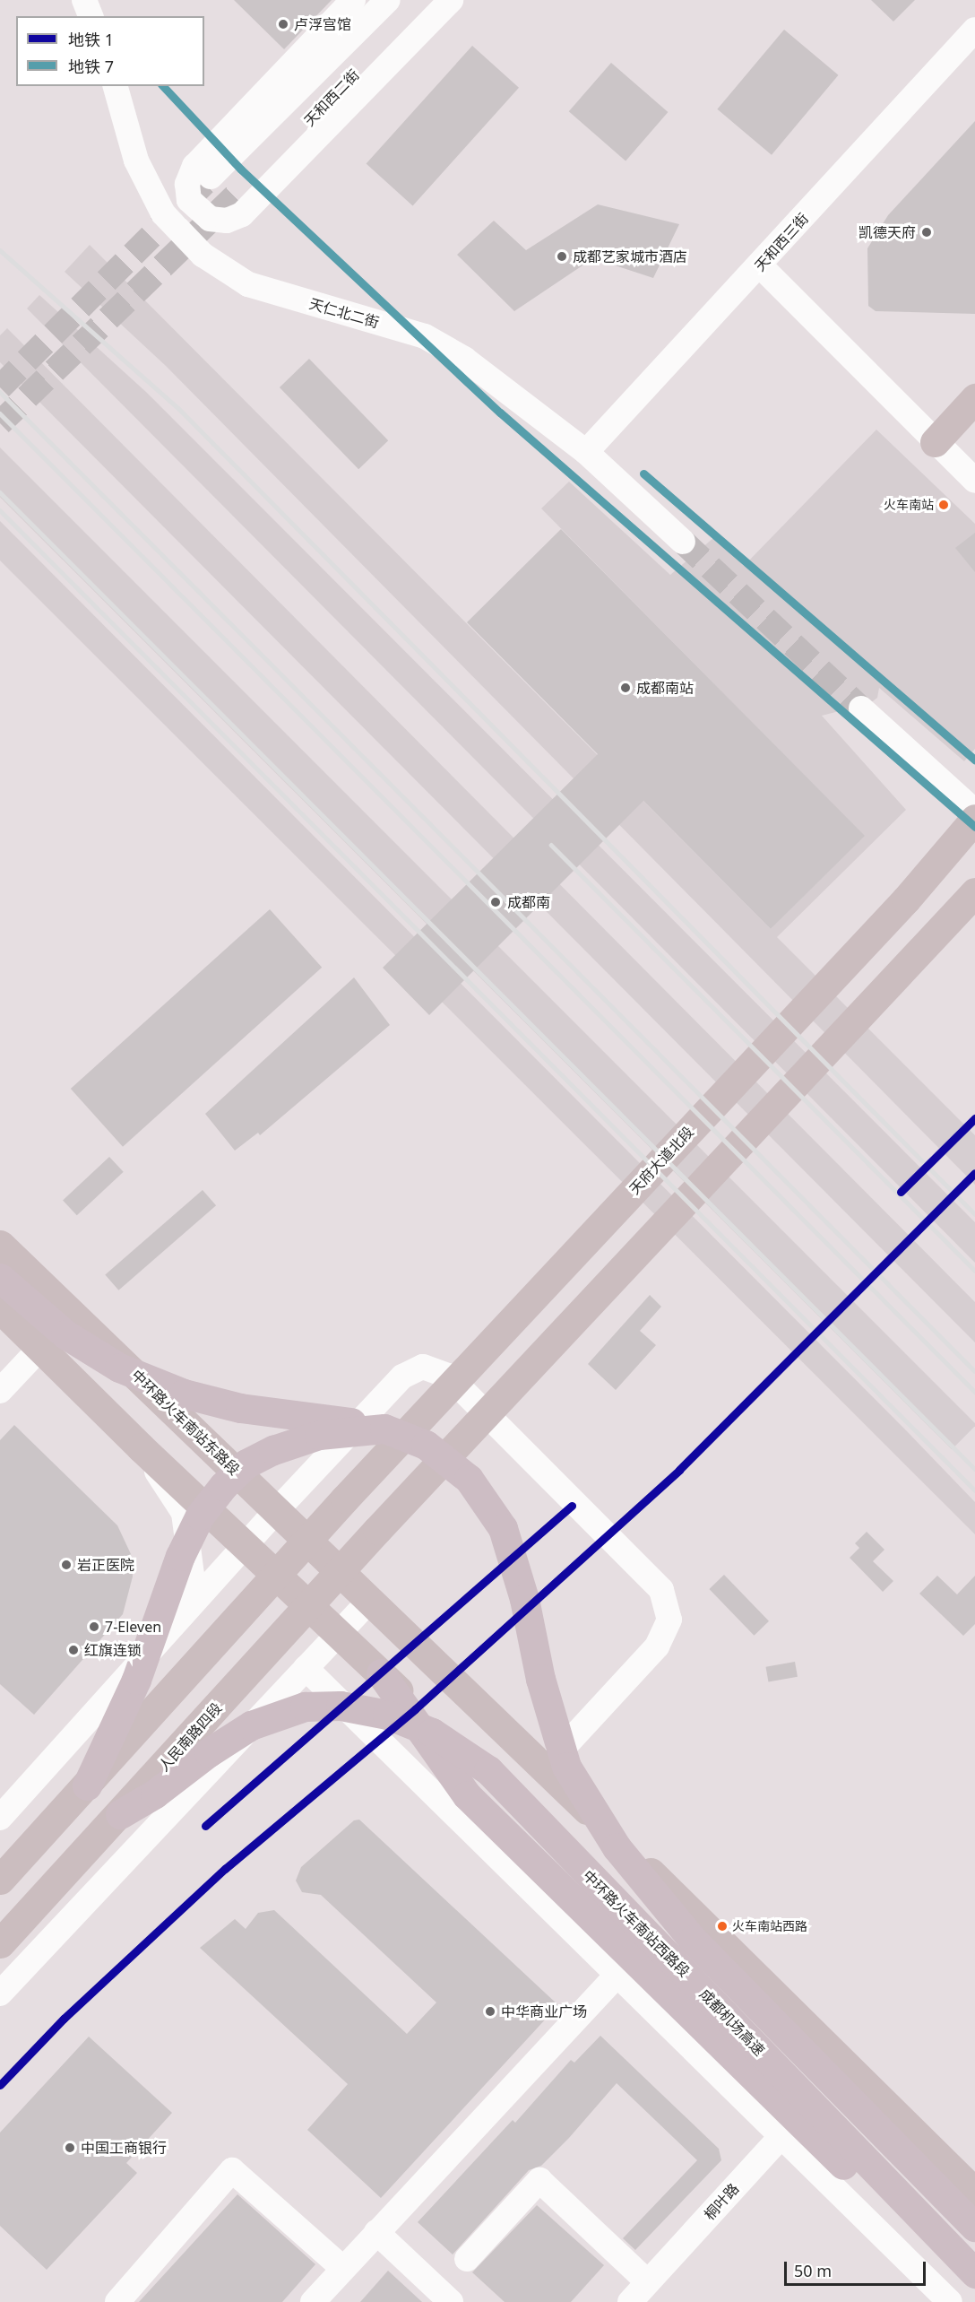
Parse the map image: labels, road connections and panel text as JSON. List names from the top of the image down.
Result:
{
  "streets": {
    "highway": ["成都机场高速"],
    "main road": [
      "天府大道北段",
      "中环路火车南站东路段",
      "人民南路四段",
      "中环路火车南站西路段"
    ],
    "street": [
      "天和西二街",
      "天和西三街",
      "天仁北二街",
      "桐叶路"
    ]
  },
  "crossings": [
    ["天和西三街", "天仁北二街"],
    ["人民南路四段", "成都机场高速"],
    ["中环路火车南站西路段", "桐叶路"]
  ],
  "places": [
    "卢浮宫馆",
    "凯德天府",
    "成都艺家城市酒店",
    "火车南站",
    "成都南站",
    "成都南",
    "岩正医院",
    "7-Eleven",
    "红旗连锁",
    "火车南站西路",
    "中华商业广场",
    "中国工商银行"
  ],
  "lines": ["metro line 7", "metro line 1"],
  "legend": ["地铁 1", "地铁 7"],
  "scale_bar": "50 m"
}
